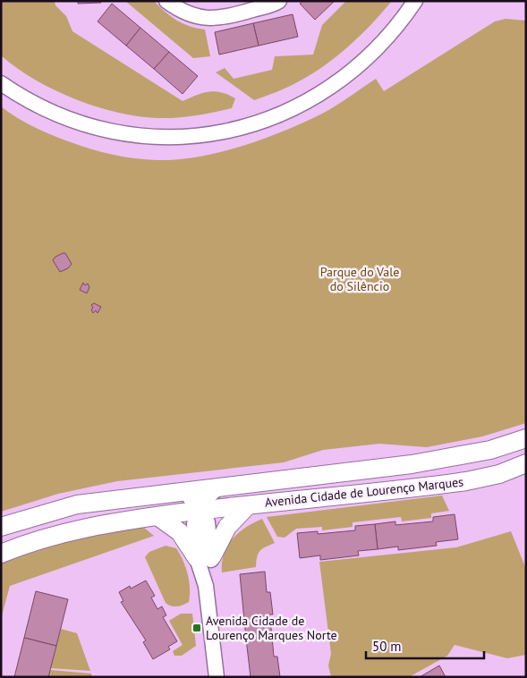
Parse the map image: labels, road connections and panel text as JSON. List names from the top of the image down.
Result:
{
  "streets": {
    "street": ["Avenida Cidade de Lourenço Marques"]
  },
  "parks": ["Parque do Vale do Silêncio"],
  "places": {
    "transit": ["Avenida Cidade de Lourenço Marques Norte"]
  },
  "scale_bar": "50 m"
}
